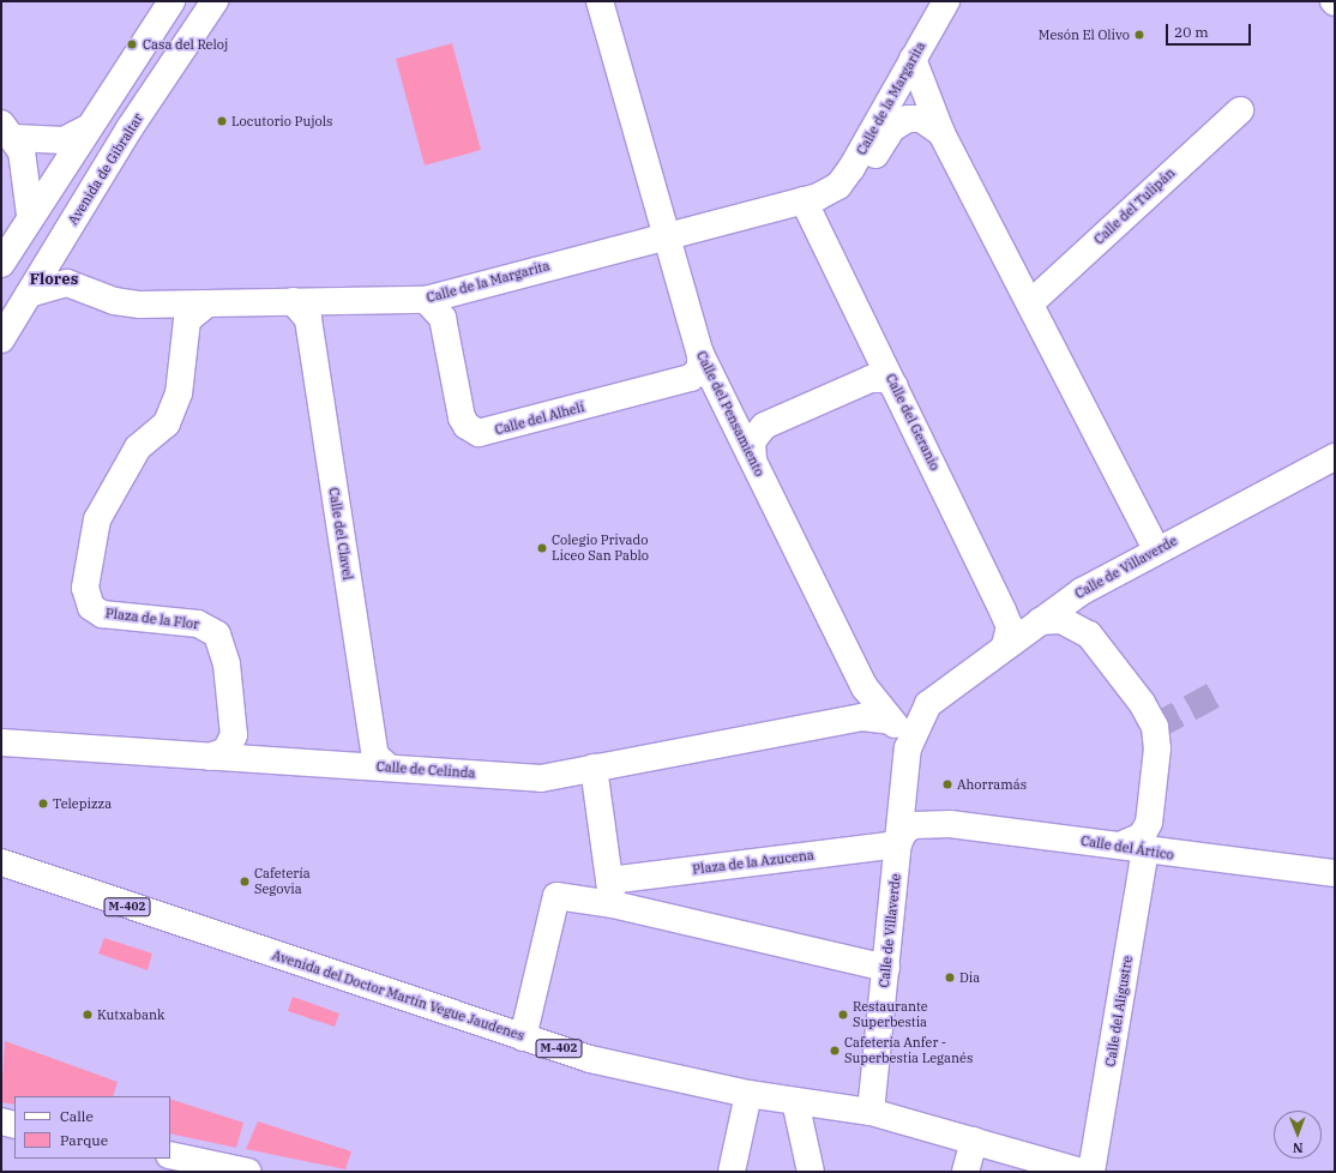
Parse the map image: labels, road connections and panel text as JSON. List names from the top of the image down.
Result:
{
  "streets": {
    "main road": [
      "Calle de la Margarita",
      "Avenida de Gibraltar",
      "Calle del Tulipán",
      "Calle del Pensamiento",
      "Calle del Alhelí",
      "Calle del Geranio",
      "Calle del Clavel",
      "Calle de Villaverde",
      "Plaza de la Flor",
      "Calle de Celinda",
      "Calle del Ártico",
      "Plaza de la Azucena",
      "M-402",
      "Avenida del Doctor Martín Vegue Jaudenes",
      "Calle del Aligustre"
    ]
  },
  "crossings": [
    ["Calle de la Margarita", "Avenida de Gibraltar"],
    ["Calle de la Margarita", "Calle del Pensamiento"],
    ["Calle de la Margarita", "Calle del Alhelí"],
    ["Calle de la Margarita", "Calle del Geranio"],
    ["Calle de la Margarita", "Calle del Clavel"],
    ["Calle de la Margarita", "Plaza de la Flor"],
    ["Calle del Pensamiento", "Calle del Alhelí"],
    ["Calle del Pensamiento", "Calle de Villaverde"],
    ["Calle del Pensamiento", "Calle de Celinda"],
    ["Calle del Geranio", "Calle de Villaverde"],
    ["Calle del Clavel", "Calle de Celinda"],
    ["Calle de Villaverde", "Calle del Ártico"],
    ["Calle de Villaverde", "Plaza de la Azucena"],
    ["Calle de Villaverde", "Avenida del Doctor Martín Vegue Jaudenes"],
    ["Plaza de la Flor", "Calle de Celinda"],
    ["Calle del Ártico", "Plaza de la Azucena"],
    ["Calle del Ártico", "Calle del Aligustre"],
    ["Plaza de la Azucena", "Avenida del Doctor Martín Vegue Jaudenes"]
  ],
  "districts": ["Flores"],
  "places": [
    "Mesón El Olivo",
    "Casa del Reloj",
    "Locutorio Pujols",
    "Colegio Privado Liceo San Pablo",
    "Ahorramás",
    "Telepizza",
    "Cafetería Segovia",
    "Dia",
    "Kutxabank",
    "Restaurante Superbestia",
    "Cafetería Anfer - Superbestia Leganés"
  ],
  "legend": ["Calle", "Parque"],
  "scale_bar": "20 m",
  "north": "bottom"
}
